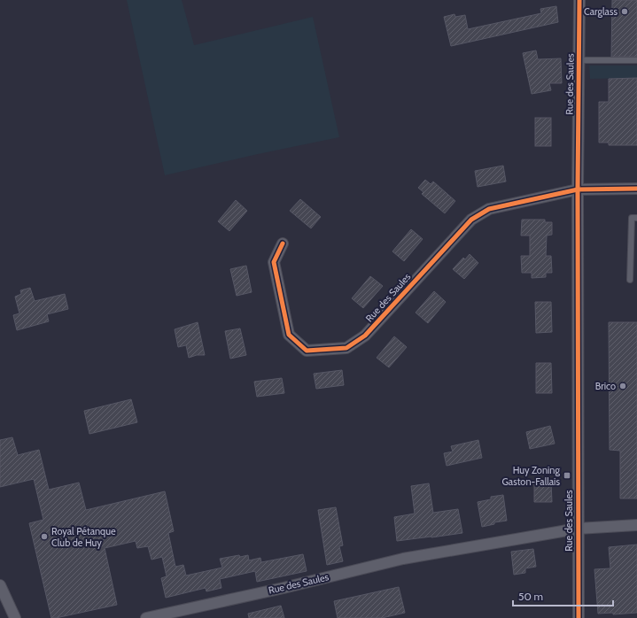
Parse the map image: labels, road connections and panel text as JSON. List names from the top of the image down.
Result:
{
  "streets": {
    "street": ["Rue des Saules"]
  },
  "places": {
    "other": ["Carglass", "Brico", "Royal Pétanque Club de Huy"],
    "transit": ["Huy Zoning Gaston-Fallais"]
  },
  "scale_bar": "50 m"
}
